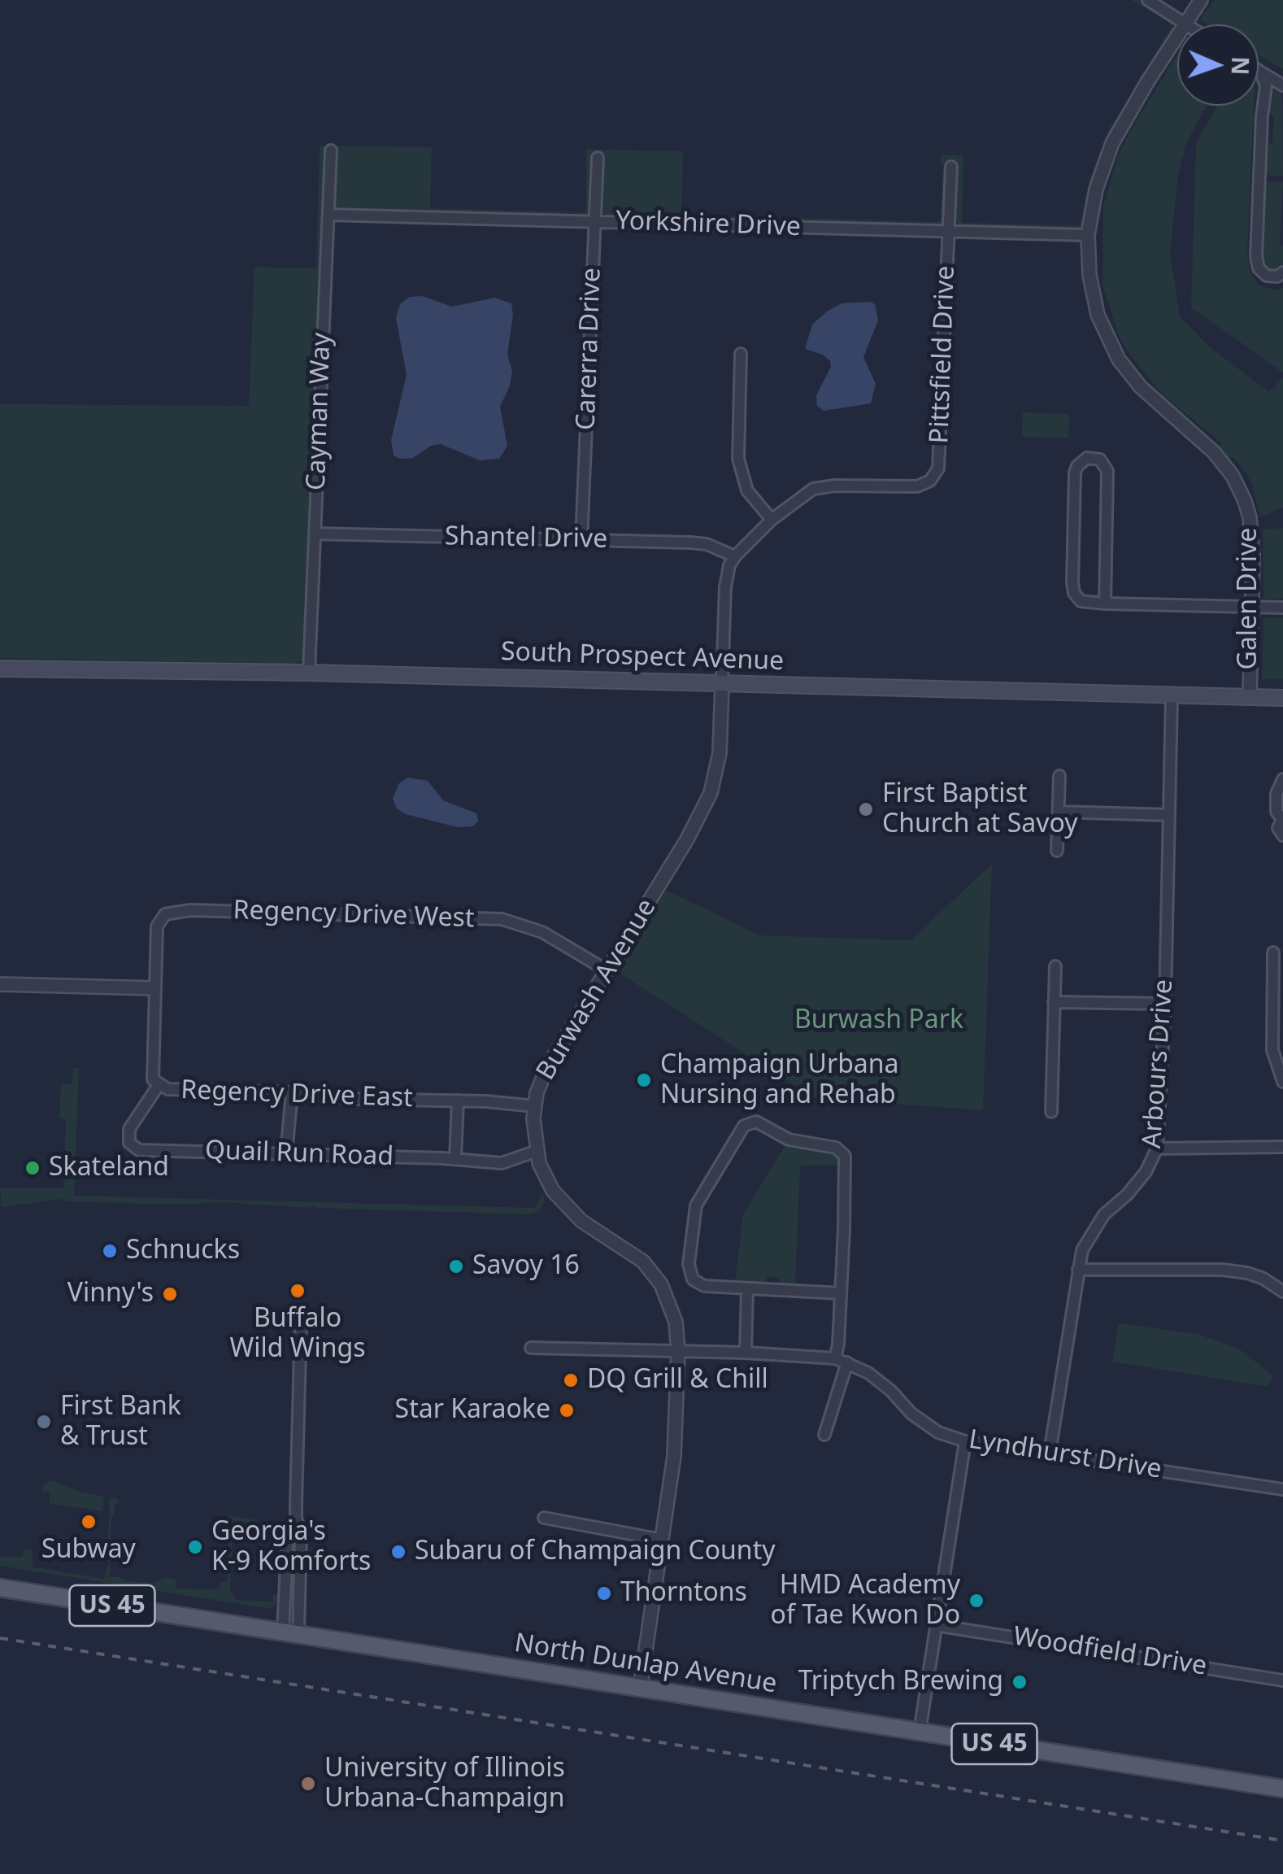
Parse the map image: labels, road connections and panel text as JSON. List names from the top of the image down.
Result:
{
  "streets": {
    "main road": ["South Prospect Avenue", "US 45", "North Dunlap Avenue"],
    "street": [
      "Yorkshire Drive",
      "Carerra Drive",
      "Pittsfield Drive",
      "Cayman Way",
      "Shantel Drive",
      "Galen Drive",
      "Regency Drive West",
      "Burwash Avenue",
      "Arbours Drive",
      "Regency Drive East",
      "Quail Run Road",
      "Lyndhurst Drive",
      "Woodfield Drive"
    ]
  },
  "crossings": [
    ["Yorkshire Drive", "Carerra Drive"],
    ["Yorkshire Drive", "Pittsfield Drive"],
    ["Yorkshire Drive", "Cayman Way"],
    ["Yorkshire Drive", "Galen Drive"],
    ["Carerra Drive", "Shantel Drive"],
    ["Pittsfield Drive", "Shantel Drive"],
    ["Pittsfield Drive", "South Prospect Avenue"],
    ["Pittsfield Drive", "Burwash Avenue"],
    ["Cayman Way", "Shantel Drive"],
    ["Cayman Way", "South Prospect Avenue"],
    ["Galen Drive", "South Prospect Avenue"],
    ["South Prospect Avenue", "Burwash Avenue"],
    ["South Prospect Avenue", "Arbours Drive"],
    ["Regency Drive West", "Burwash Avenue"],
    ["Regency Drive West", "Regency Drive East"],
    ["Burwash Avenue", "Regency Drive East"],
    ["Burwash Avenue", "Quail Run Road"],
    ["Burwash Avenue", "Lyndhurst Drive"],
    ["Burwash Avenue", "North Dunlap Avenue"],
    ["Arbours Drive", "Lyndhurst Drive"],
    ["Regency Drive East", "Quail Run Road"]
  ],
  "parks": ["Burwash Park"],
  "places": [
    "First Baptist Church at Savoy",
    "Champaign Urbana Nursing and Rehab",
    "Skateland",
    "Schnucks",
    "Savoy 16",
    "Buffalo Wild Wings",
    "Vinny's",
    "DQ Grill & Chill",
    "Star Karaoke",
    "First Bank & Trust",
    "Subway",
    "Georgia's K-9 Komforts",
    "Subaru of Champaign County",
    "Thorntons",
    "HMD Academy of Tae Kwon Do",
    "Triptych Brewing",
    "University of Illinois Urbana-Champaign"
  ],
  "north": "right"
}
